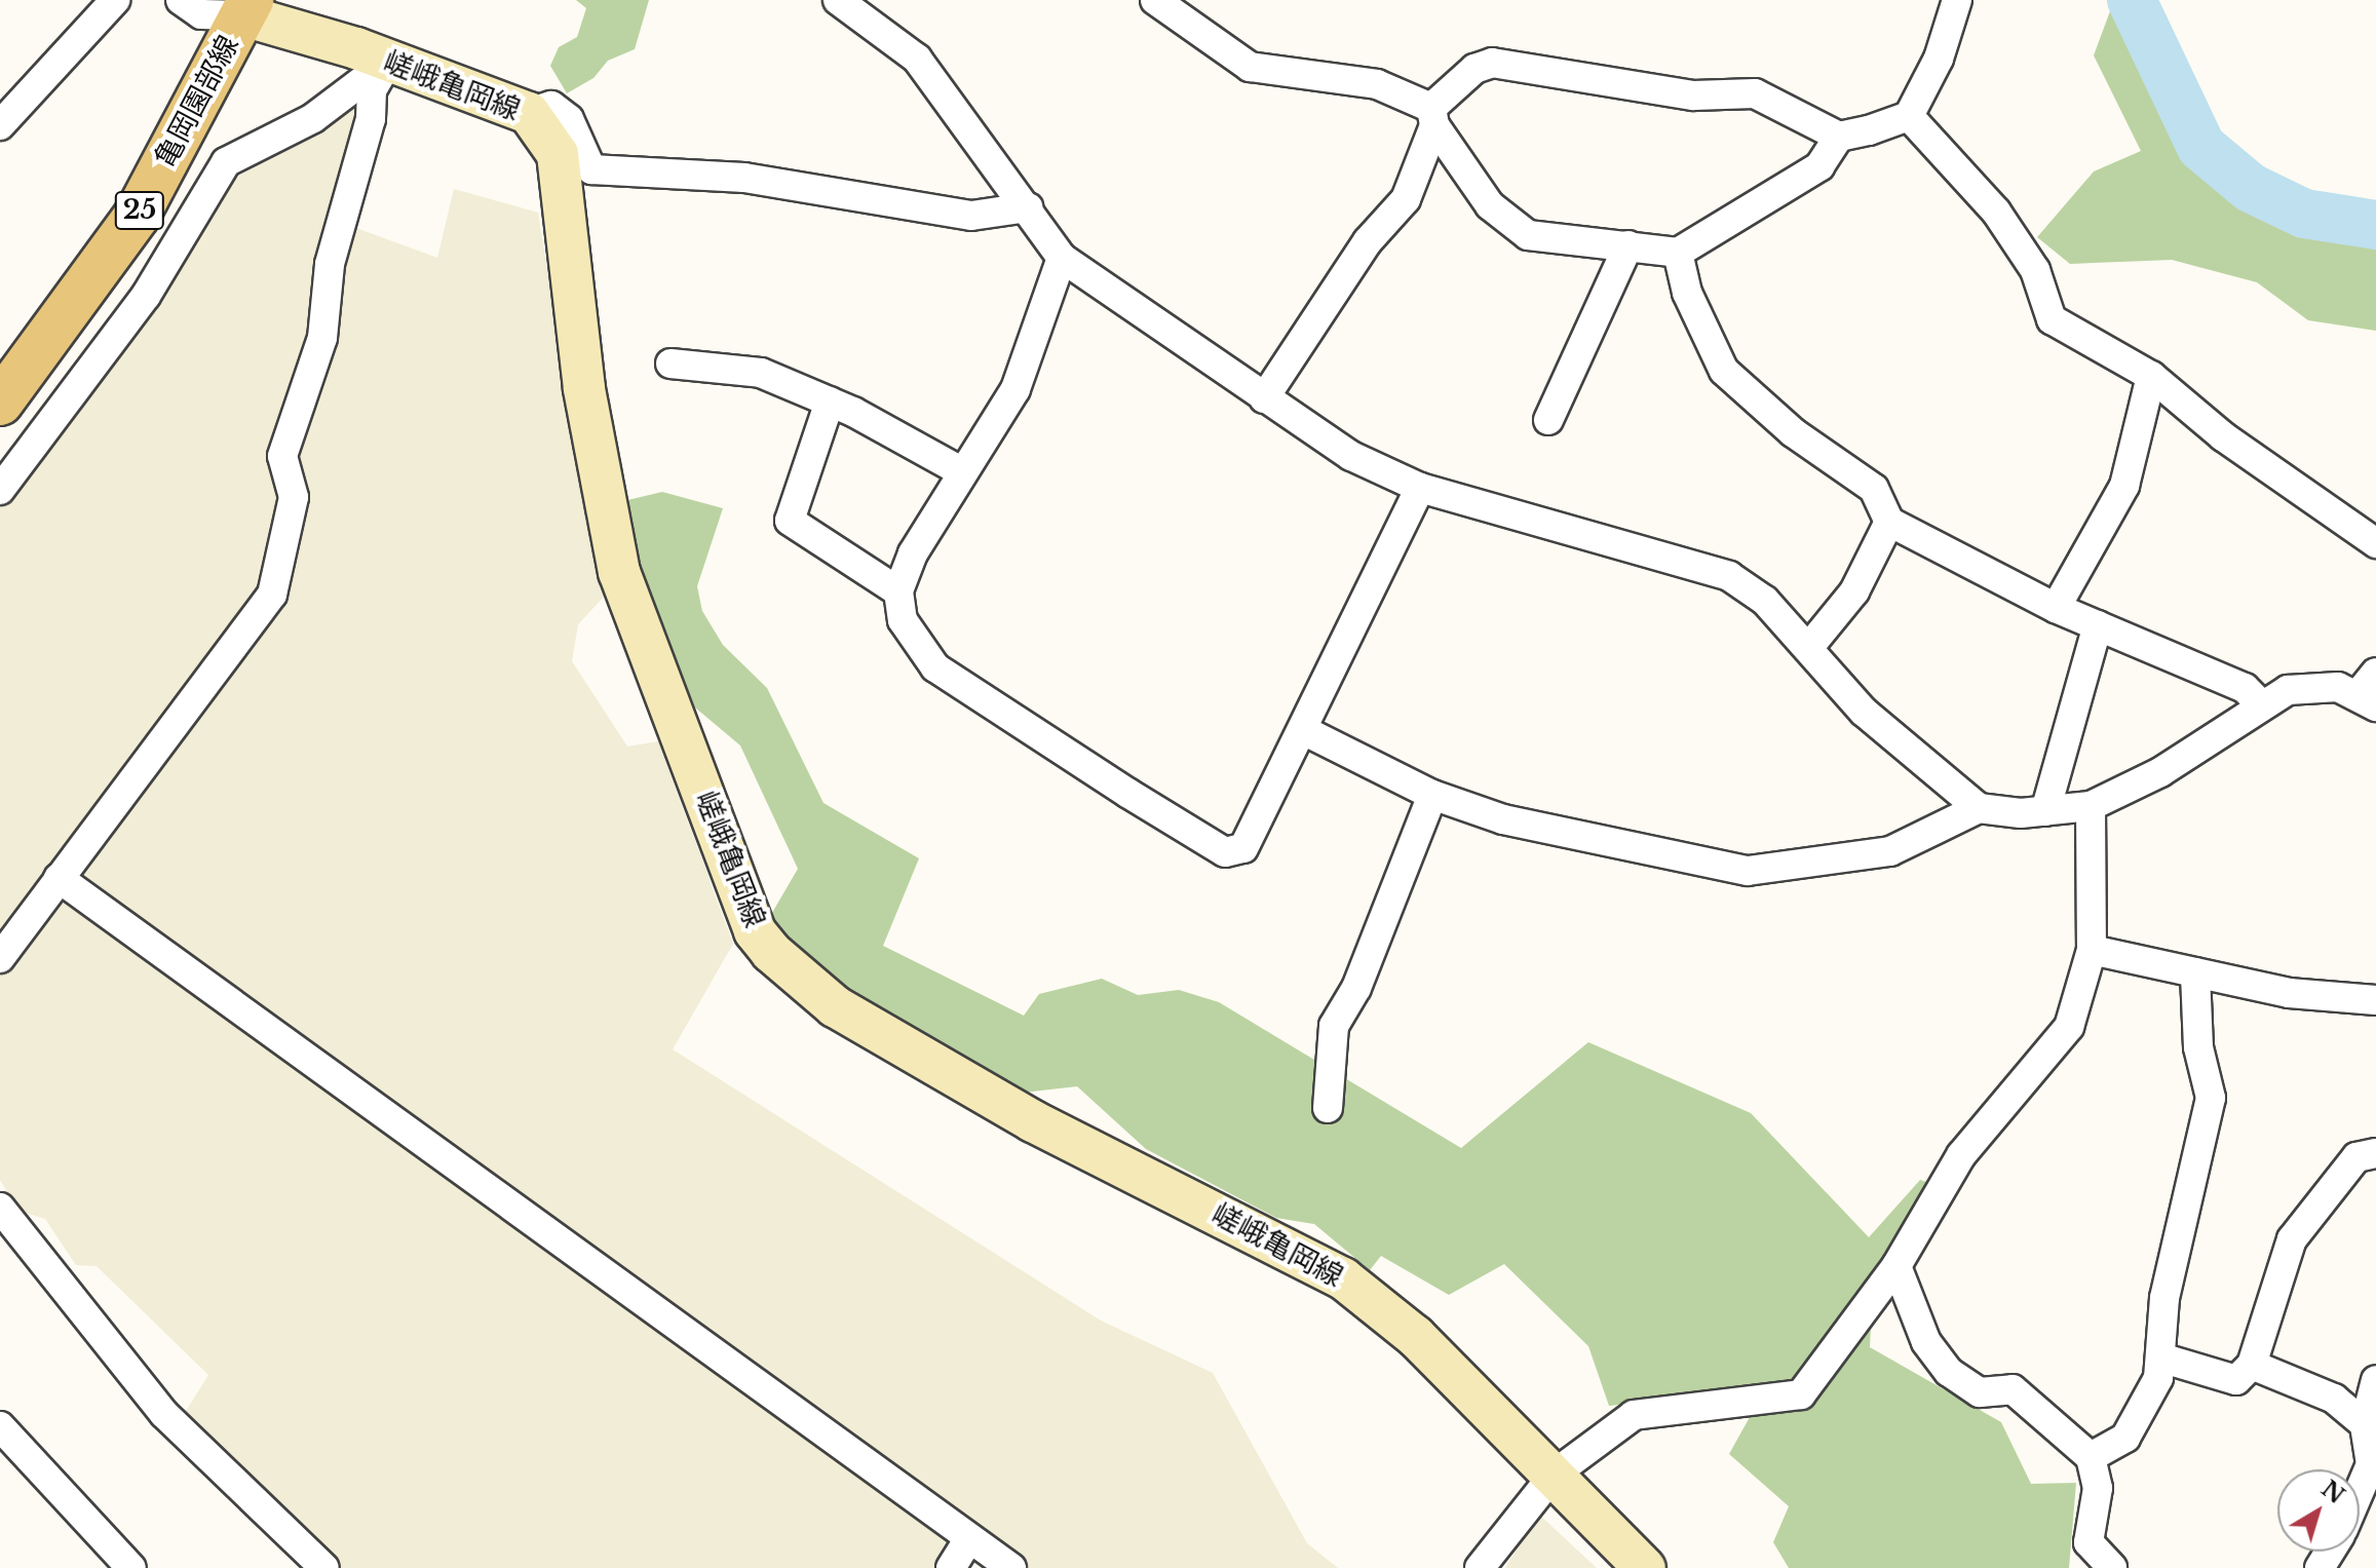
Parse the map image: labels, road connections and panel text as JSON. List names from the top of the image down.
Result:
{
  "streets": {
    "main road": ["嵯峨亀岡線", "亀岡園部線", "25"]
  },
  "crossings": [
    ["嵯峨亀岡線", "亀岡園部線"]
  ],
  "north": "top right"
}
